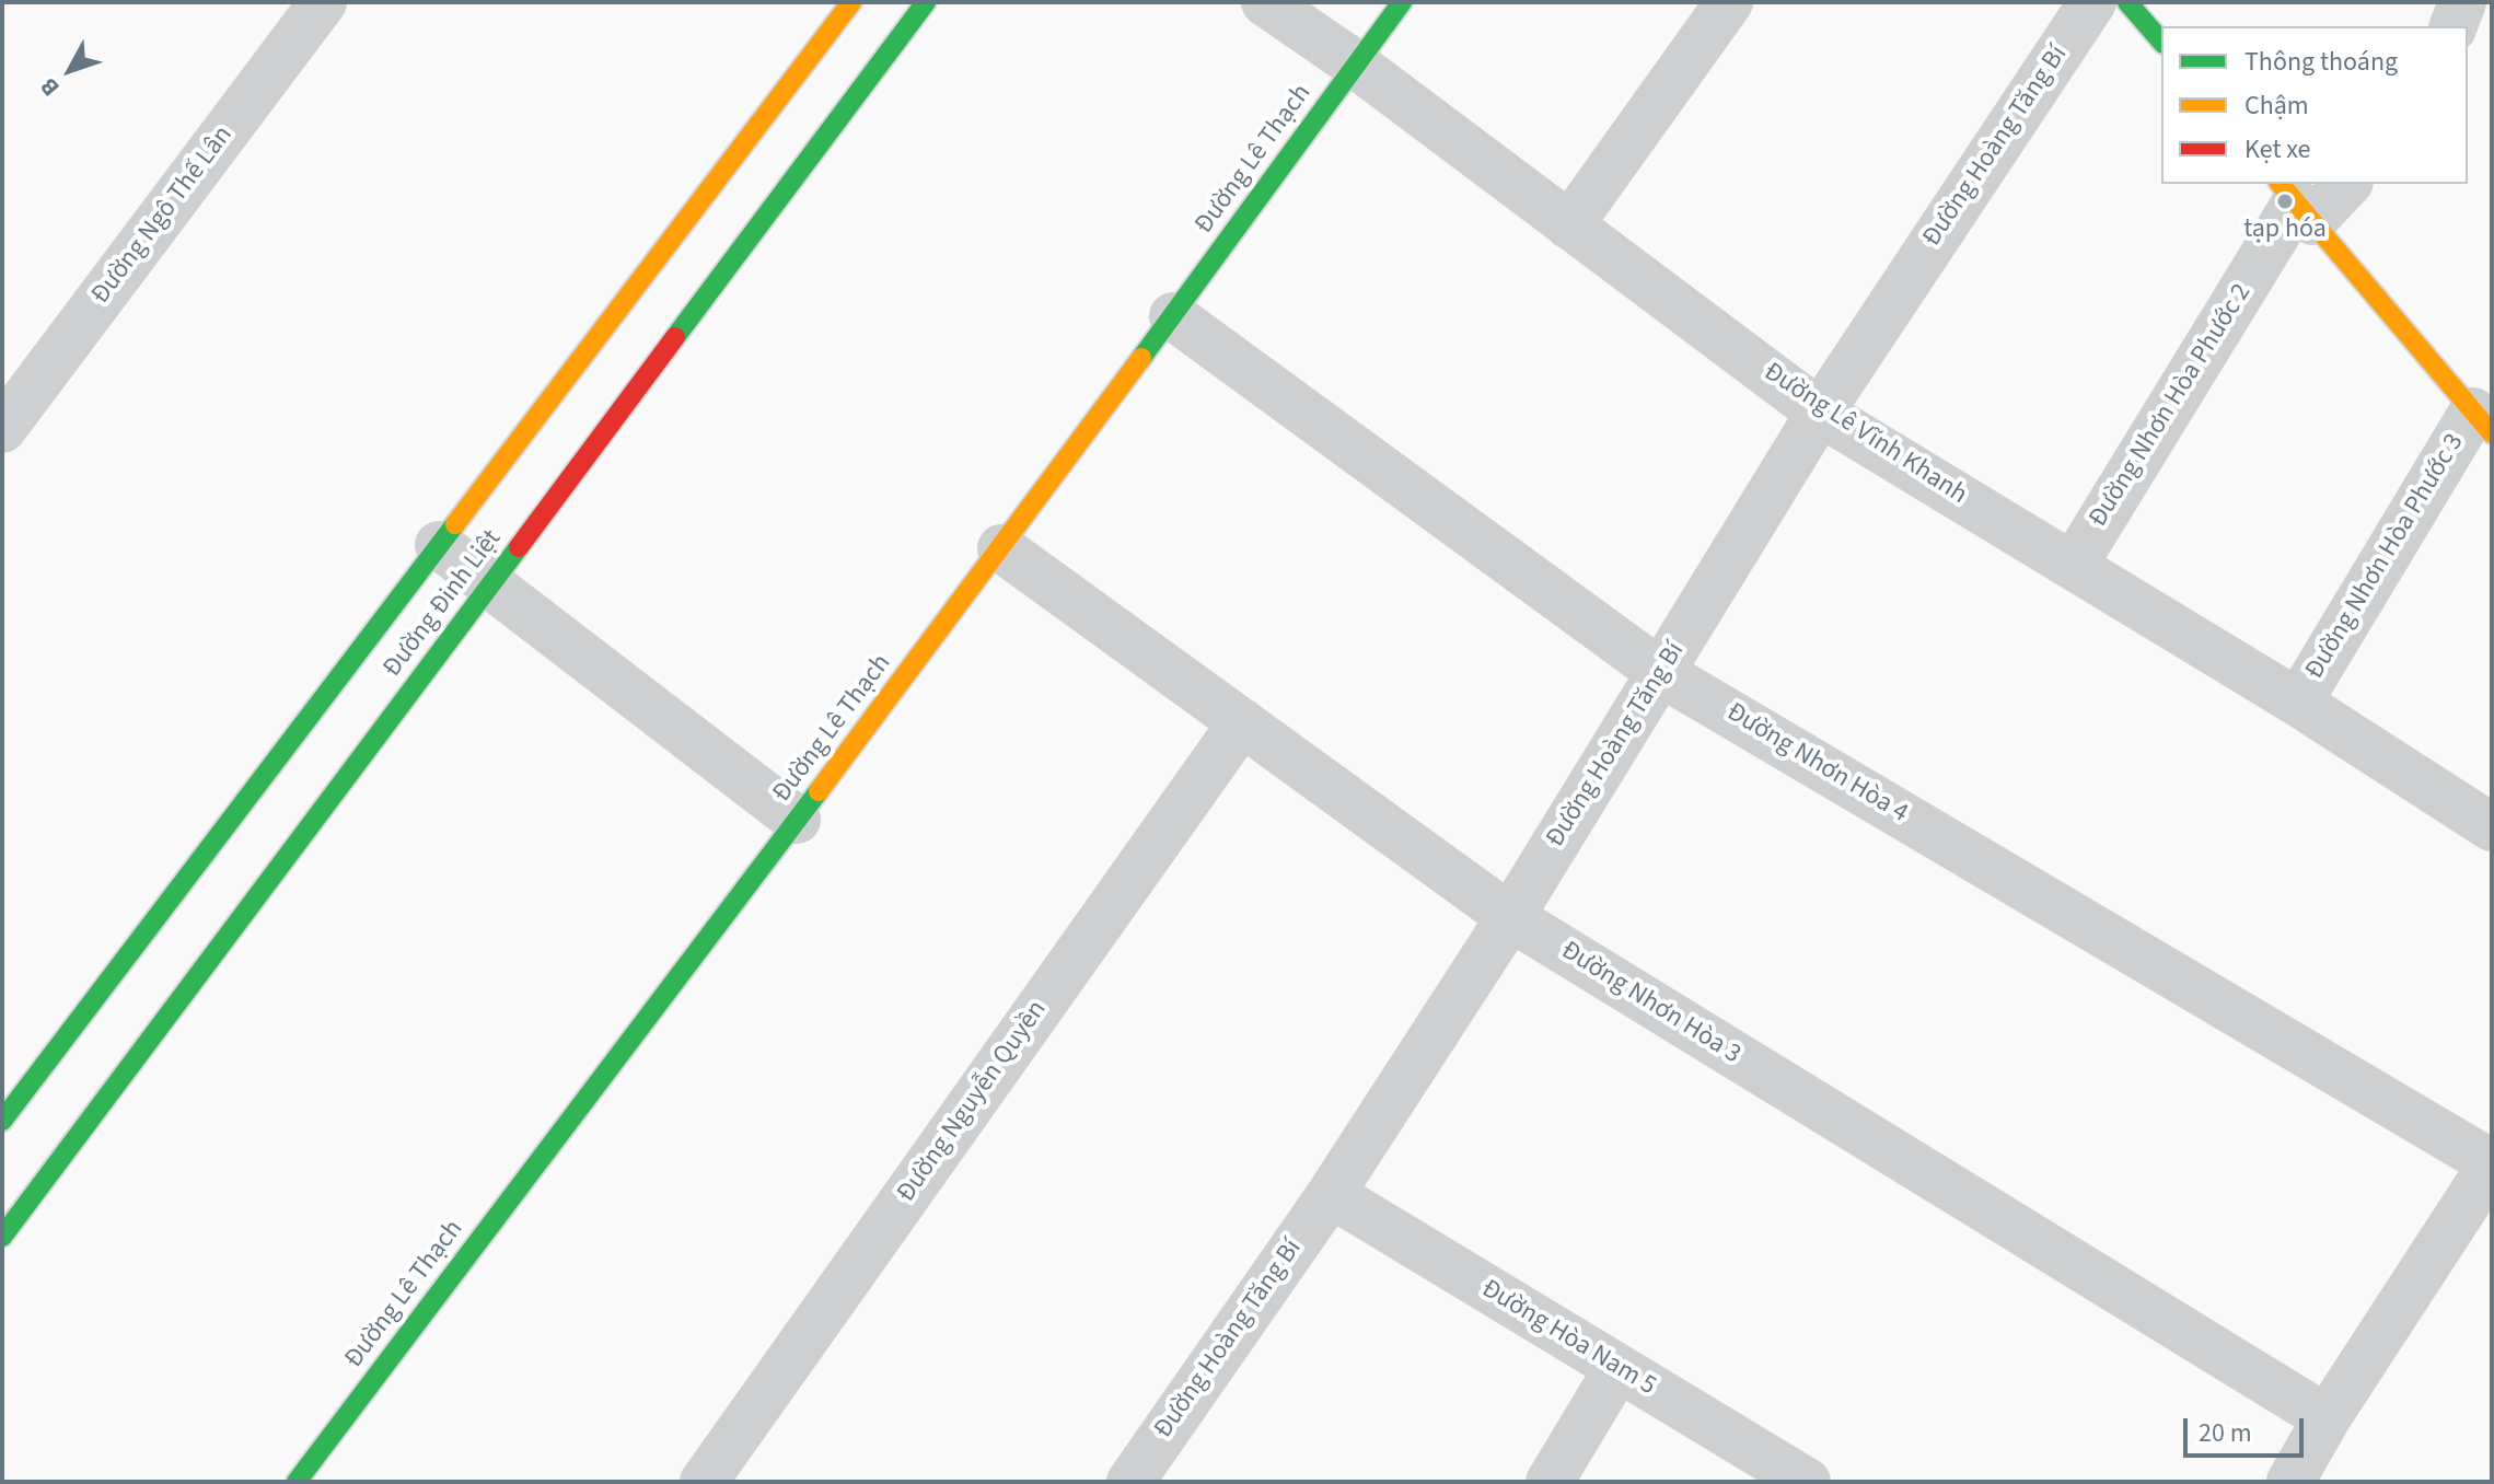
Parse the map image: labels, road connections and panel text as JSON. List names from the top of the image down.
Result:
{
  "streets": {
    "street": [
      "Đường Hoàng Tăng Bí",
      "Đường Lê Thạch",
      "Đường Ngô Thế Lân",
      "Đường Nhơn Hòa Phước 2",
      "Đường Lê Vĩnh Khanh",
      "Đường Nhơn Hòa Phước 3",
      "Đường Đinh Liệt",
      "Đường Nhơn Hòa 4",
      "Đường Nhơn Hòa 3",
      "Đường Nguyễn Quyền",
      "Đường Hòa Nam 5"
    ]
  },
  "crossings": [
    ["Đường Hoàng Tăng Bí", "Đường Lê Vĩnh Khanh"],
    ["Đường Hoàng Tăng Bí", "Đường Nhơn Hòa 4"],
    ["Đường Hoàng Tăng Bí", "Đường Nhơn Hòa 3"],
    ["Đường Hoàng Tăng Bí", "Đường Hòa Nam 5"],
    ["Đường Lê Thạch", "Đường Lê Vĩnh Khanh"],
    ["Đường Lê Thạch", "Đường Nhơn Hòa 4"],
    ["Đường Lê Thạch", "Đường Nhơn Hòa 3"],
    ["Đường Nhơn Hòa Phước 2", "Đường Lê Vĩnh Khanh"],
    ["Đường Lê Vĩnh Khanh", "Đường Nhơn Hòa Phước 3"],
    ["Đường Nhơn Hòa 3", "Đường Nguyễn Quyền"]
  ],
  "places": ["tạp hóa"],
  "legend": ["Thông thoáng", "Chậm", "Kẹt xe"],
  "scale_bar": "20 m",
  "north": "bottom left"
}
